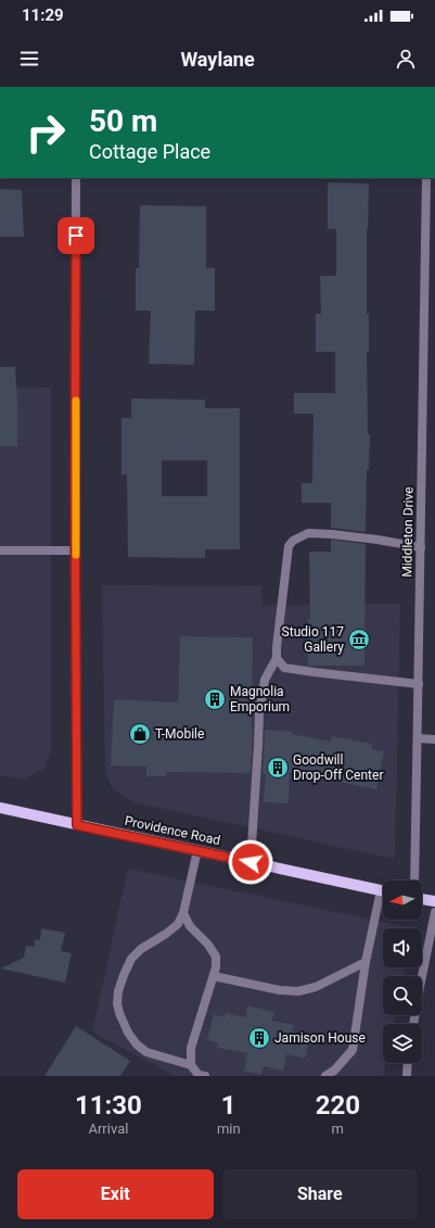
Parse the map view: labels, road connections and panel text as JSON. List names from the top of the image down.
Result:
{
  "streets": {
    "main road": ["Providence Road"],
    "street": ["Middleton Drive"]
  },
  "places": {
    "museum": ["Studio 117 Gallery"],
    "building": ["Magnolia Emporium", "Goodwill Drop-Off Center", "Jamison House"],
    "shop": ["T-Mobile"]
  },
  "north": "left",
  "page": {
    "status": "11:29",
    "header": "Waylane",
    "turn": ["50 m", "Cottage Place"],
    "eta": [
      "11:30",
      "Arrival",
      "1",
      "min",
      "220",
      "m"
    ],
    "buttons": ["Exit", "Share"]
  }
}
